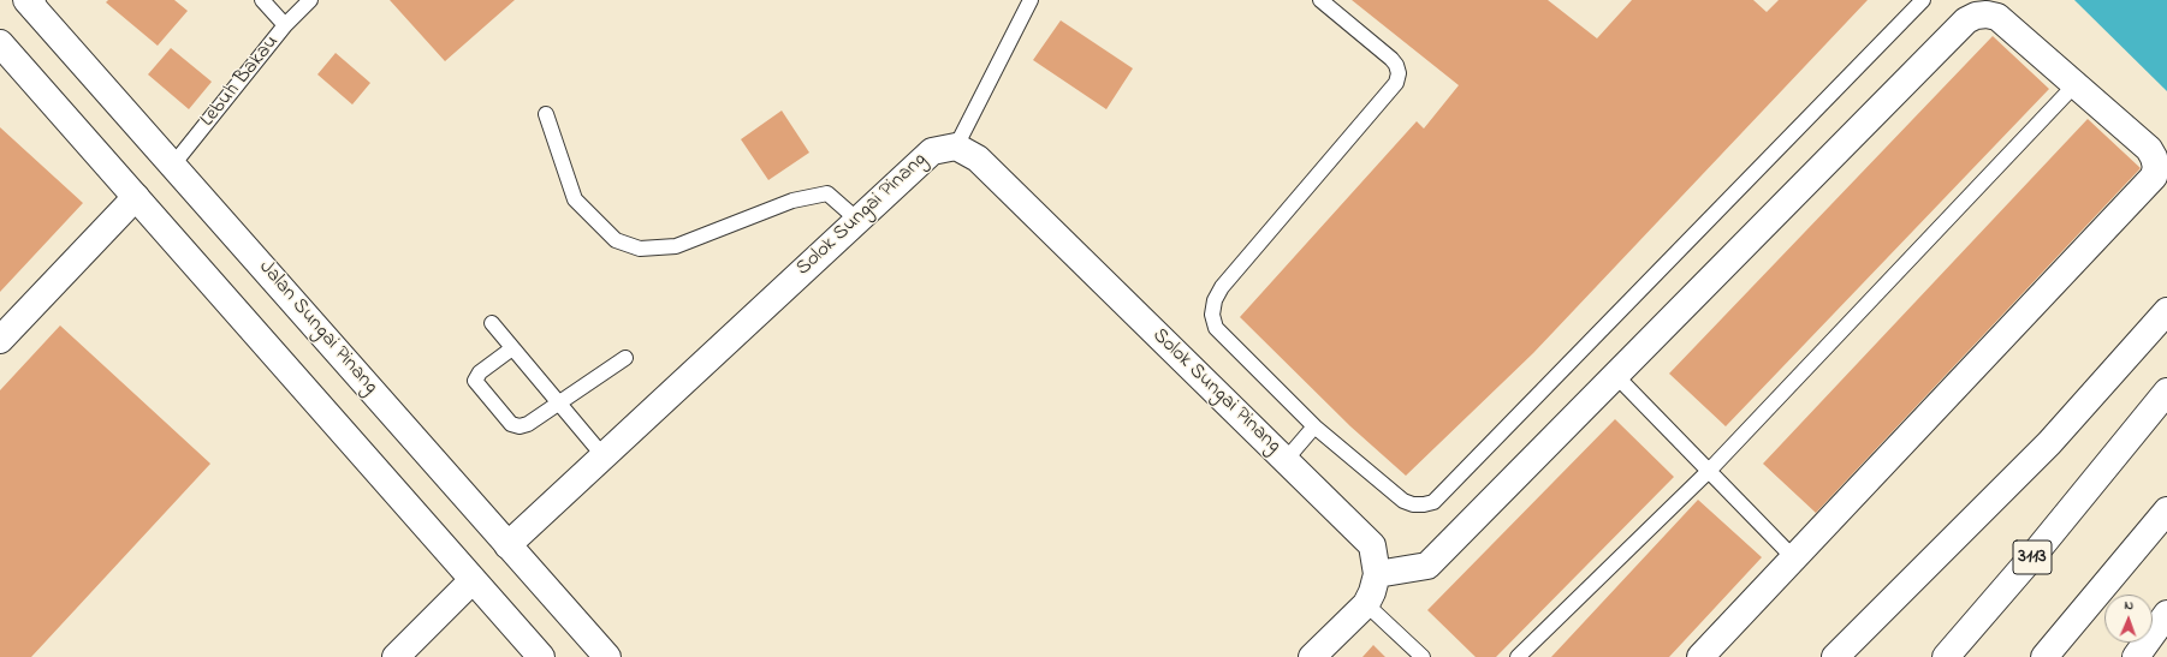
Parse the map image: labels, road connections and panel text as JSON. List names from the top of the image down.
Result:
{
  "streets": {
    "main road": ["Solok Sungai Pinang", "Jalan Sungai Pinang", "3113"],
    "lane": ["Lebuh Bakau"]
  },
  "crossings": [
    ["Lebuh Bakau", "Jalan Sungai Pinang"],
    ["Solok Sungai Pinang", "Jalan Sungai Pinang"]
  ],
  "north": "top"
}
